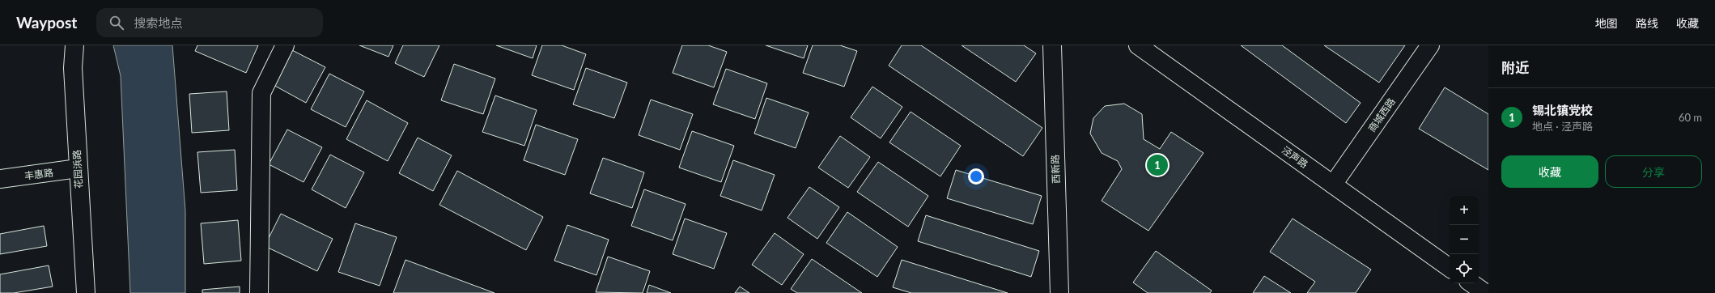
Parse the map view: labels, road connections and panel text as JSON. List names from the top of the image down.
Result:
{
  "streets": {
    "street": [
      "商城西路",
      "泾声路",
      "花园浜路",
      "西新路",
      "丰惠路"
    ]
  },
  "crossings": [
    ["商城西路", "泾声路"],
    ["花园浜路", "丰惠路"]
  ],
  "page": {
    "header": "Waypost",
    "search": "搜索地点",
    "nav": ["地图", "路线", "收藏"],
    "heading": "附近",
    "list": [
      {
        "mark": "1",
        "name": "锡北镇党校",
        "note": "地点 · 泾声路",
        "value": "60 m"
      }
    ],
    "buttons": ["收藏", "分享"],
    "pins": "1",
    "map_buttons": ["+", "−"]
  }
}
